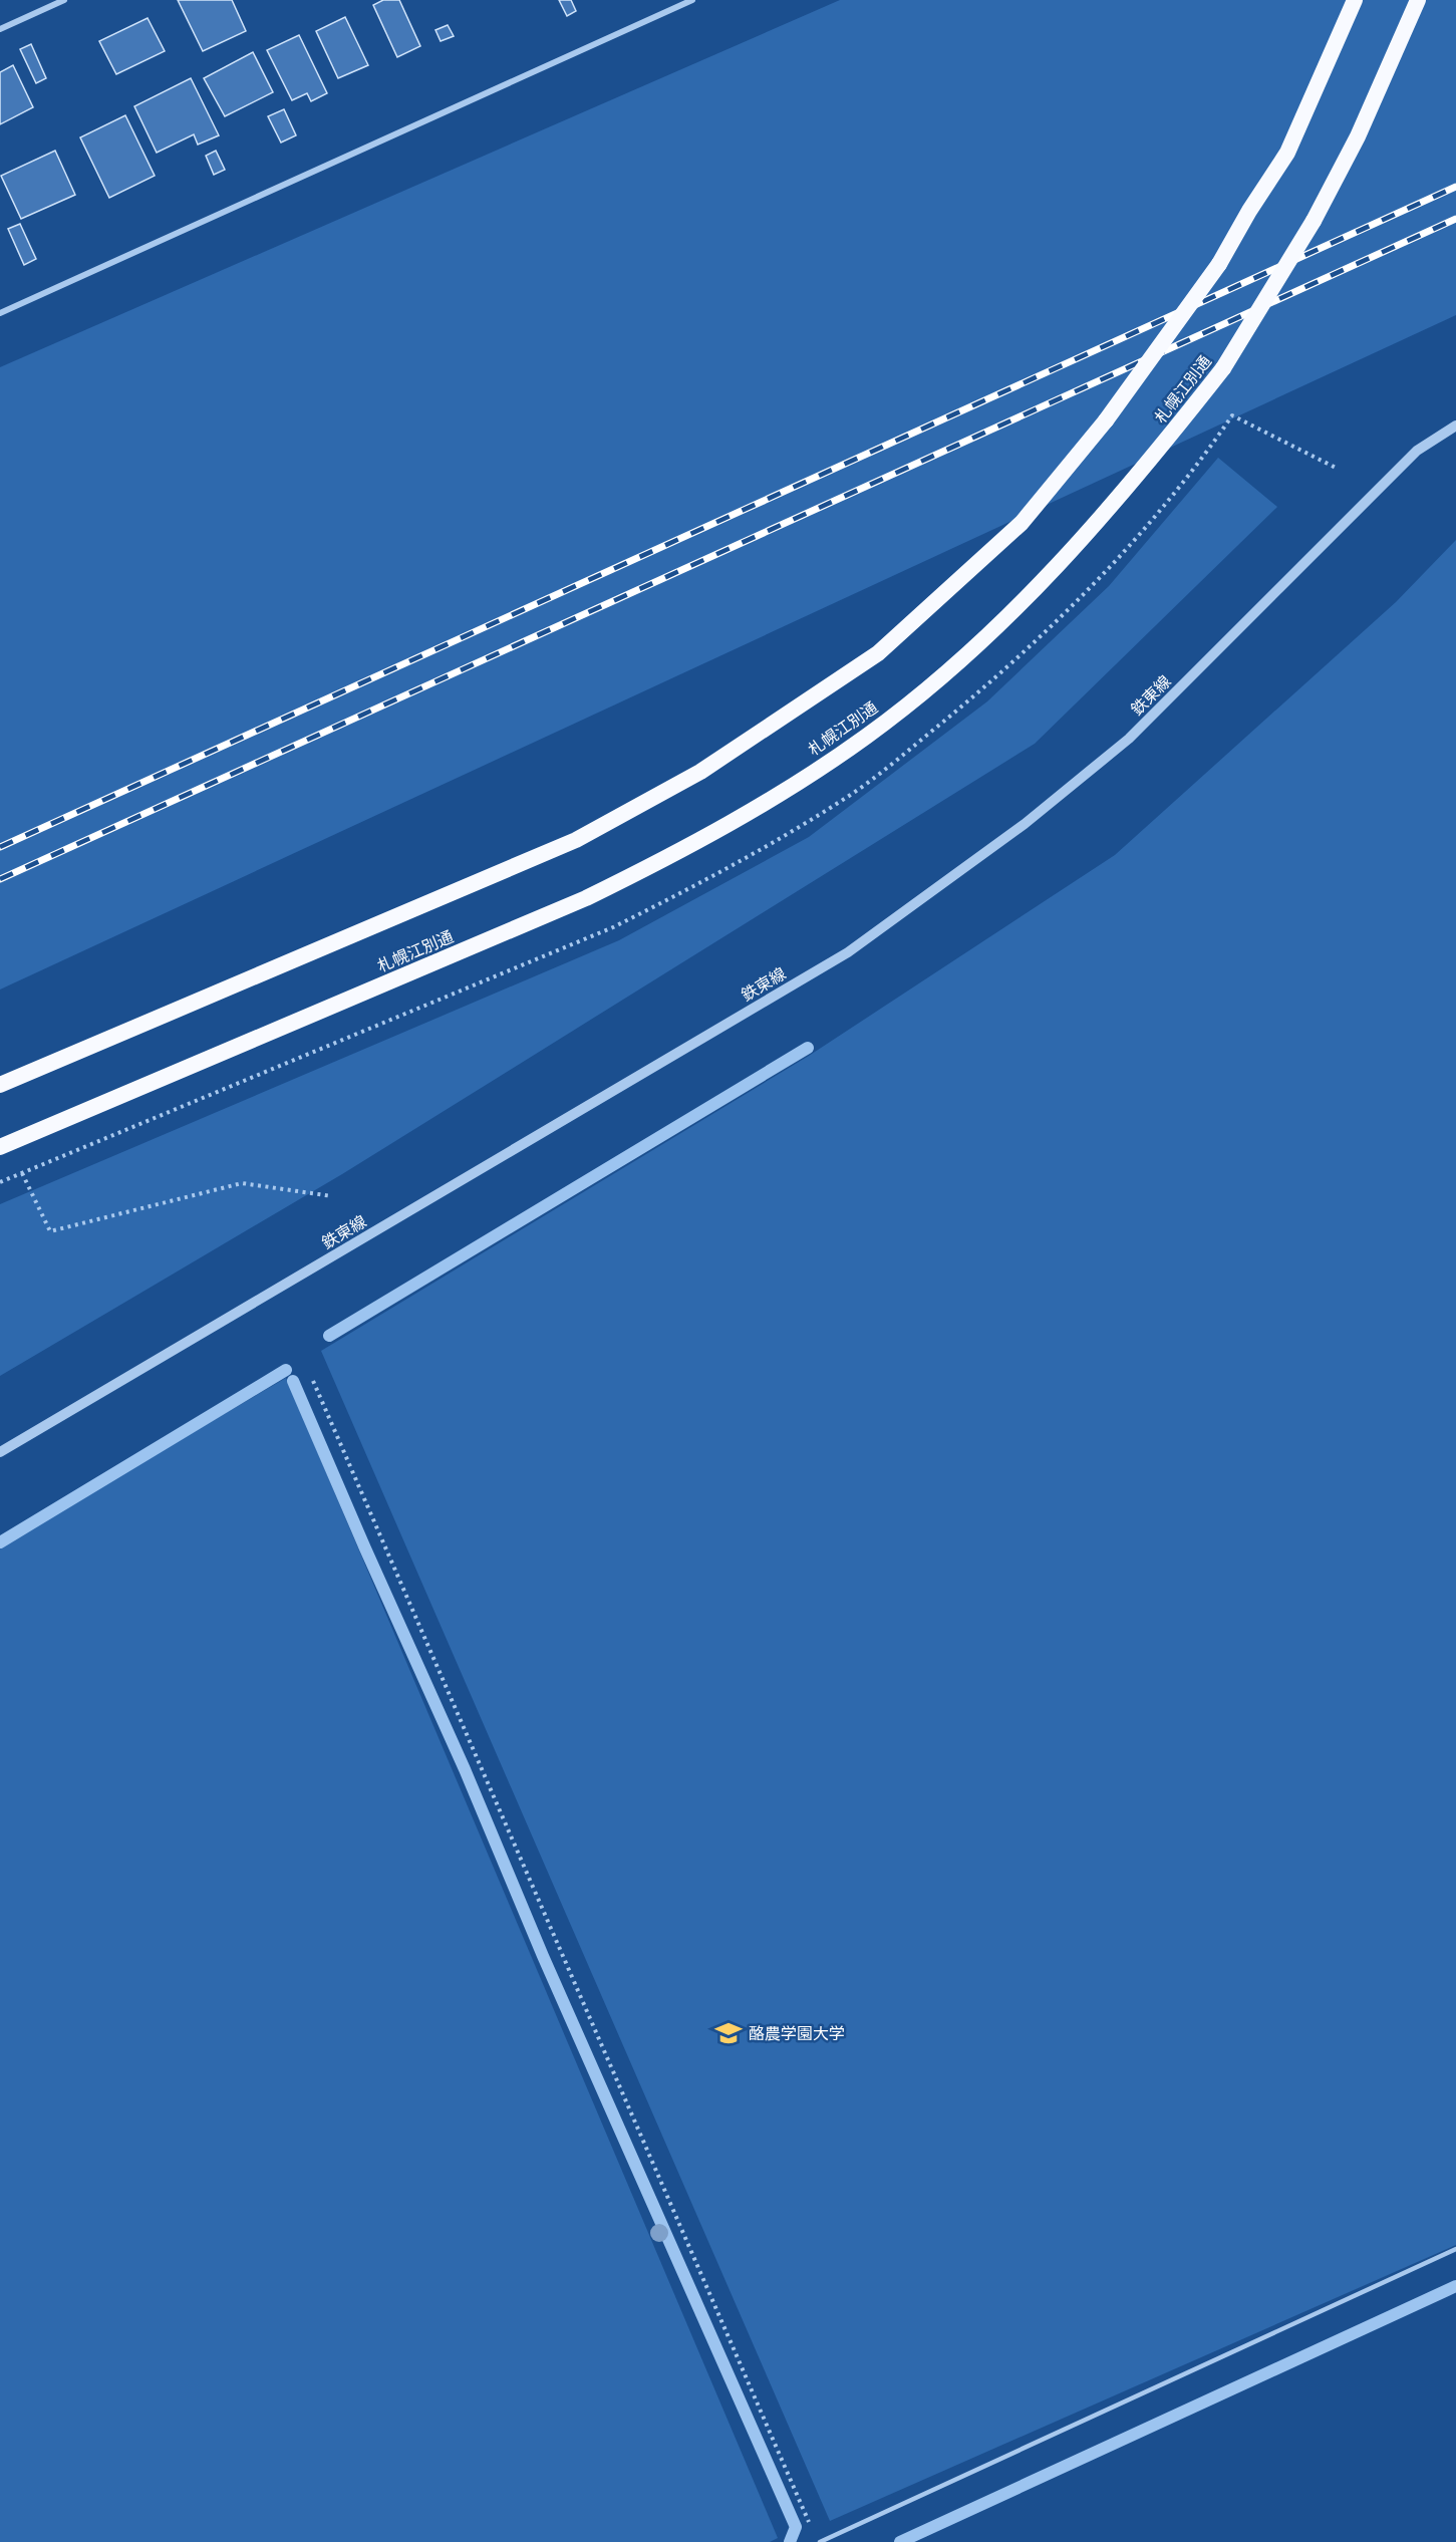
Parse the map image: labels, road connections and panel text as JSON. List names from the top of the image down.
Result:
{
  "streets": {
    "highway": ["札幌江別通"],
    "street": ["鉄東線"]
  },
  "places": {
    "school or university": ["酪農学園大学"]
  }
}
